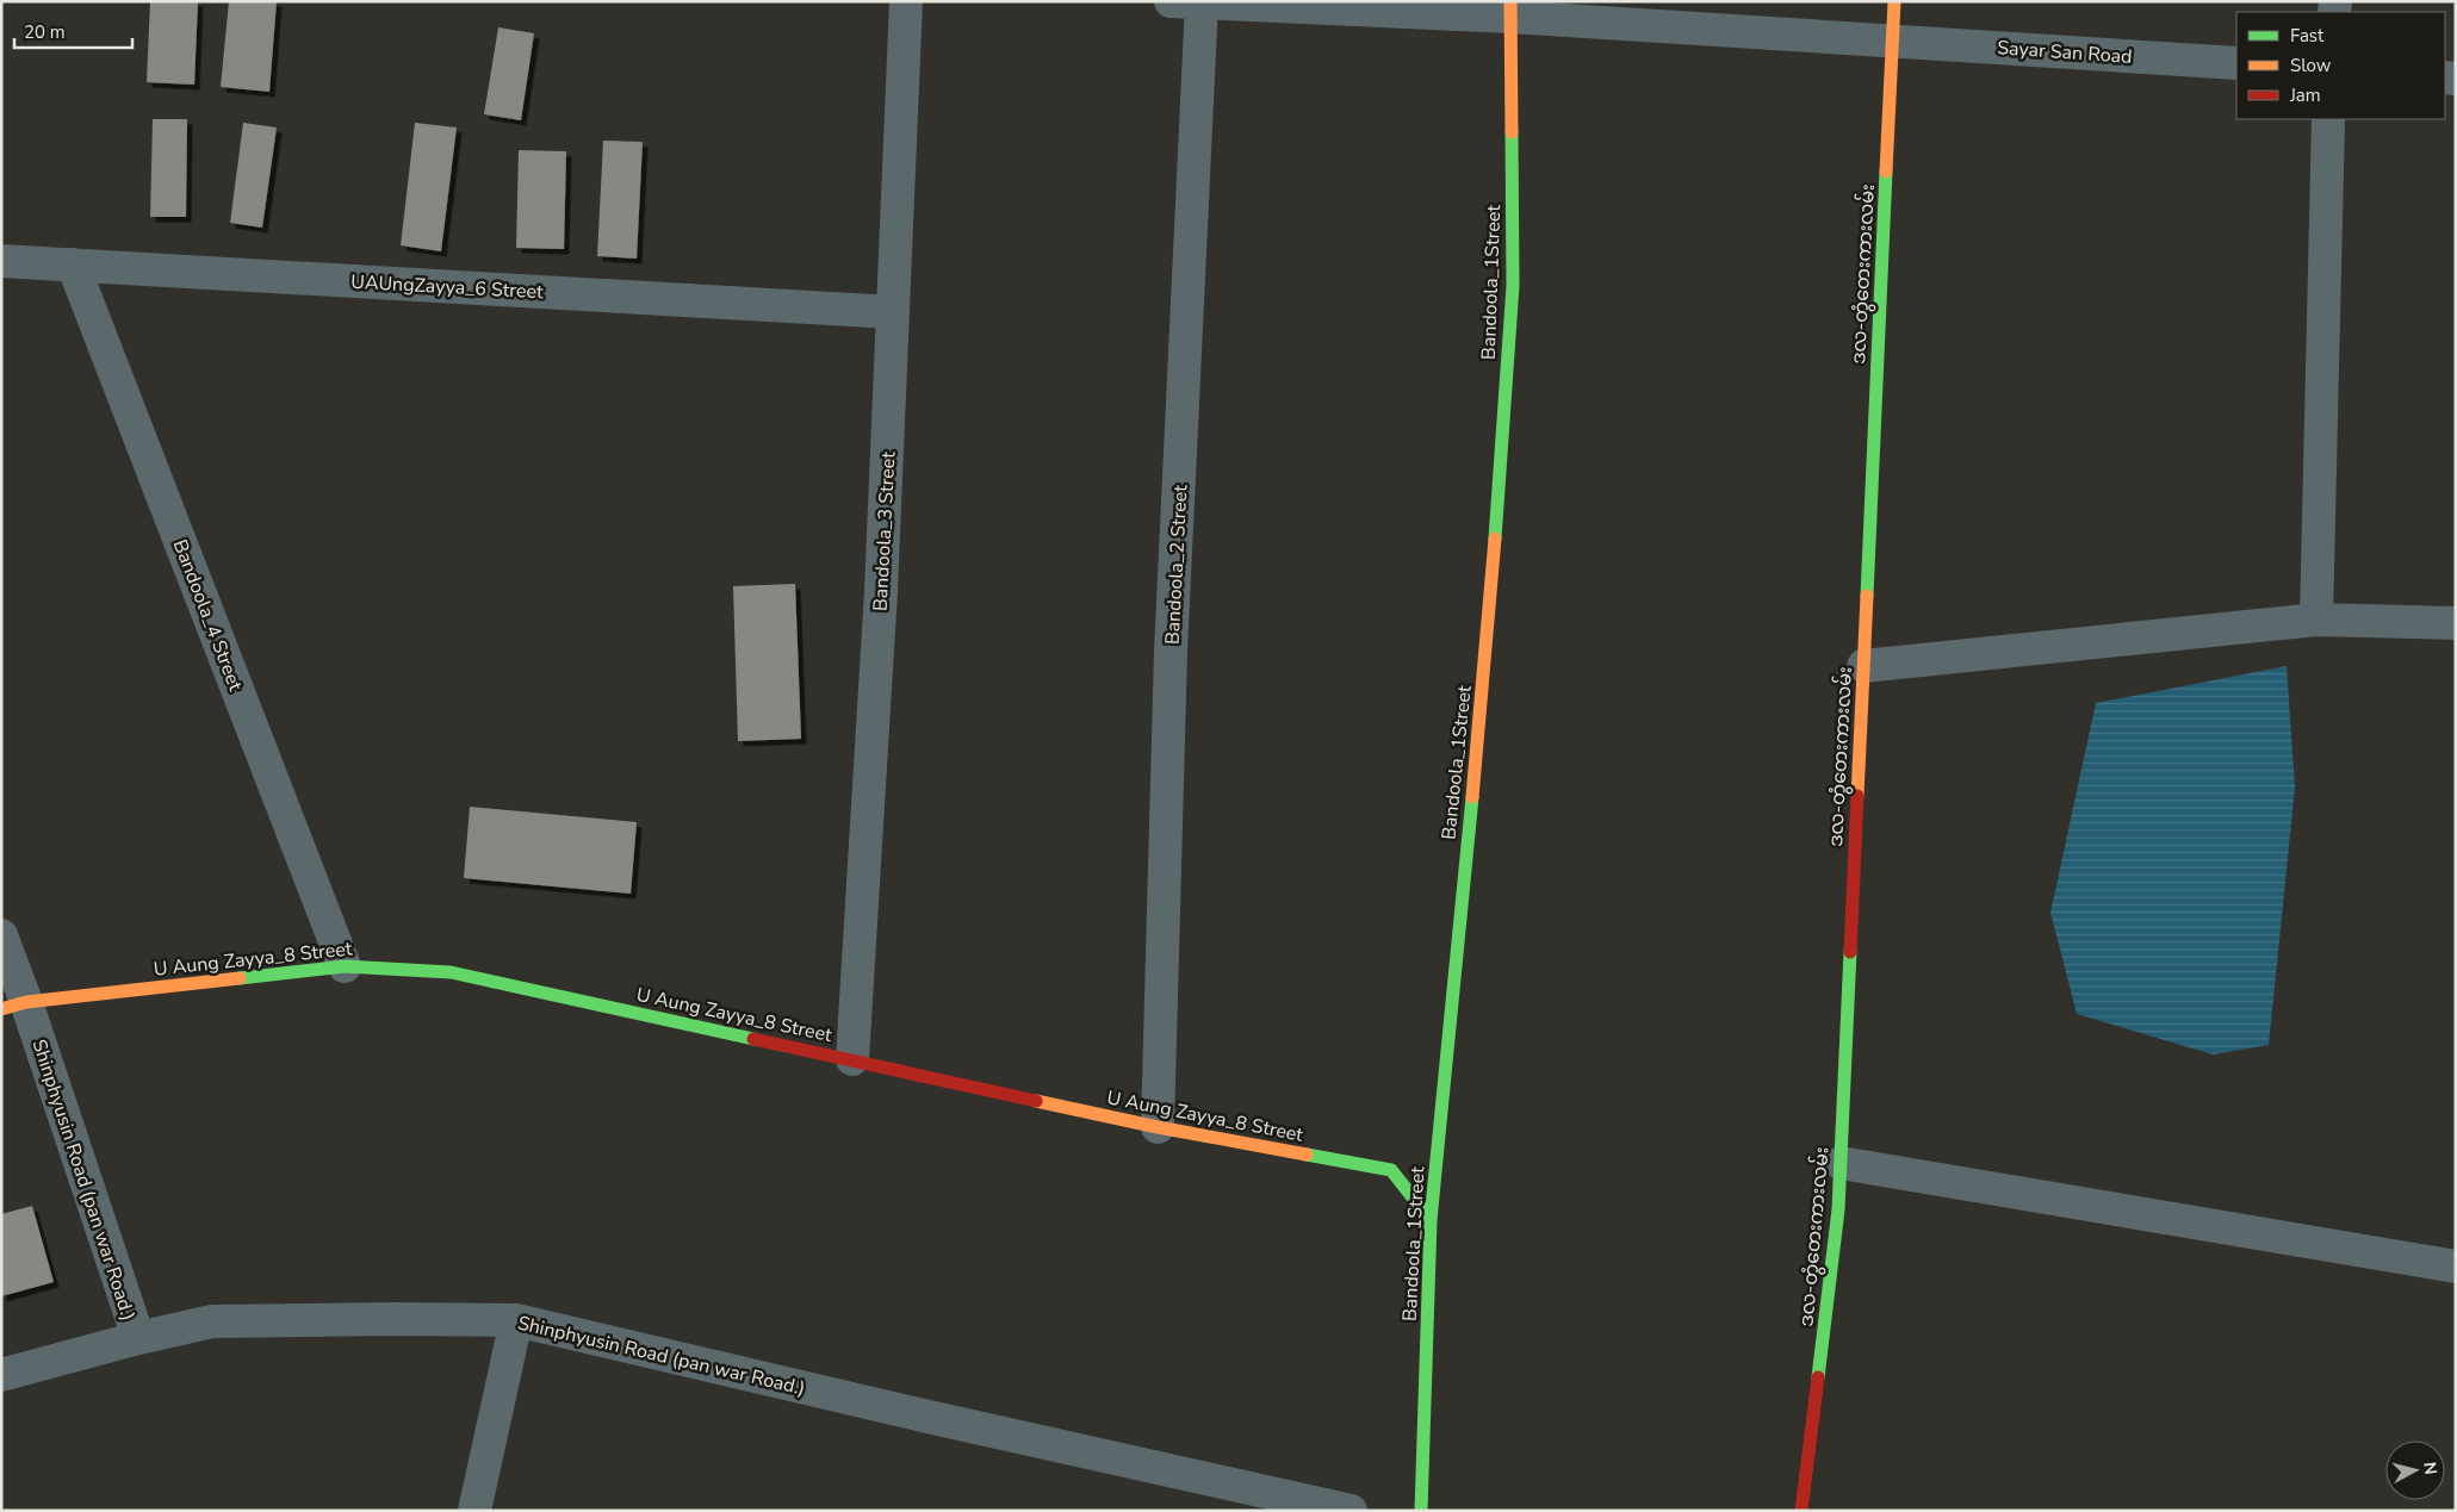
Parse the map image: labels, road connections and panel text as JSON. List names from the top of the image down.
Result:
{
  "streets": {
    "street": [
      "Sayar San Road",
      "ဒလ-တွံတေးကားလမ်း",
      "Bandoola_1Street",
      "UAUngZayya_6 Street",
      "Bandoola_3 Street",
      "Bandoola_2 Street",
      "Bandoola_4 Street",
      "U Aung Zayya_8 Street",
      "Shinphyusin Road (pan war Road.)"
    ]
  },
  "crossings": [
    ["Sayar San Road", "ဒလ-တွံတေးကားလမ်း"],
    ["Sayar San Road", "Bandoola_1Street"],
    ["Sayar San Road", "Bandoola_2 Street"],
    ["Bandoola_1Street", "U Aung Zayya_8 Street"],
    ["UAUngZayya_6 Street", "Bandoola_3 Street"],
    ["UAUngZayya_6 Street", "Bandoola_4 Street"],
    ["Bandoola_3 Street", "U Aung Zayya_8 Street"],
    ["Bandoola_2 Street", "U Aung Zayya_8 Street"],
    ["Bandoola_4 Street", "U Aung Zayya_8 Street"],
    ["U Aung Zayya_8 Street", "Shinphyusin Road (pan war Road.)"]
  ],
  "legend": ["Fast", "Slow", "Jam"],
  "scale_bar": "20 m",
  "north": "right"
}
